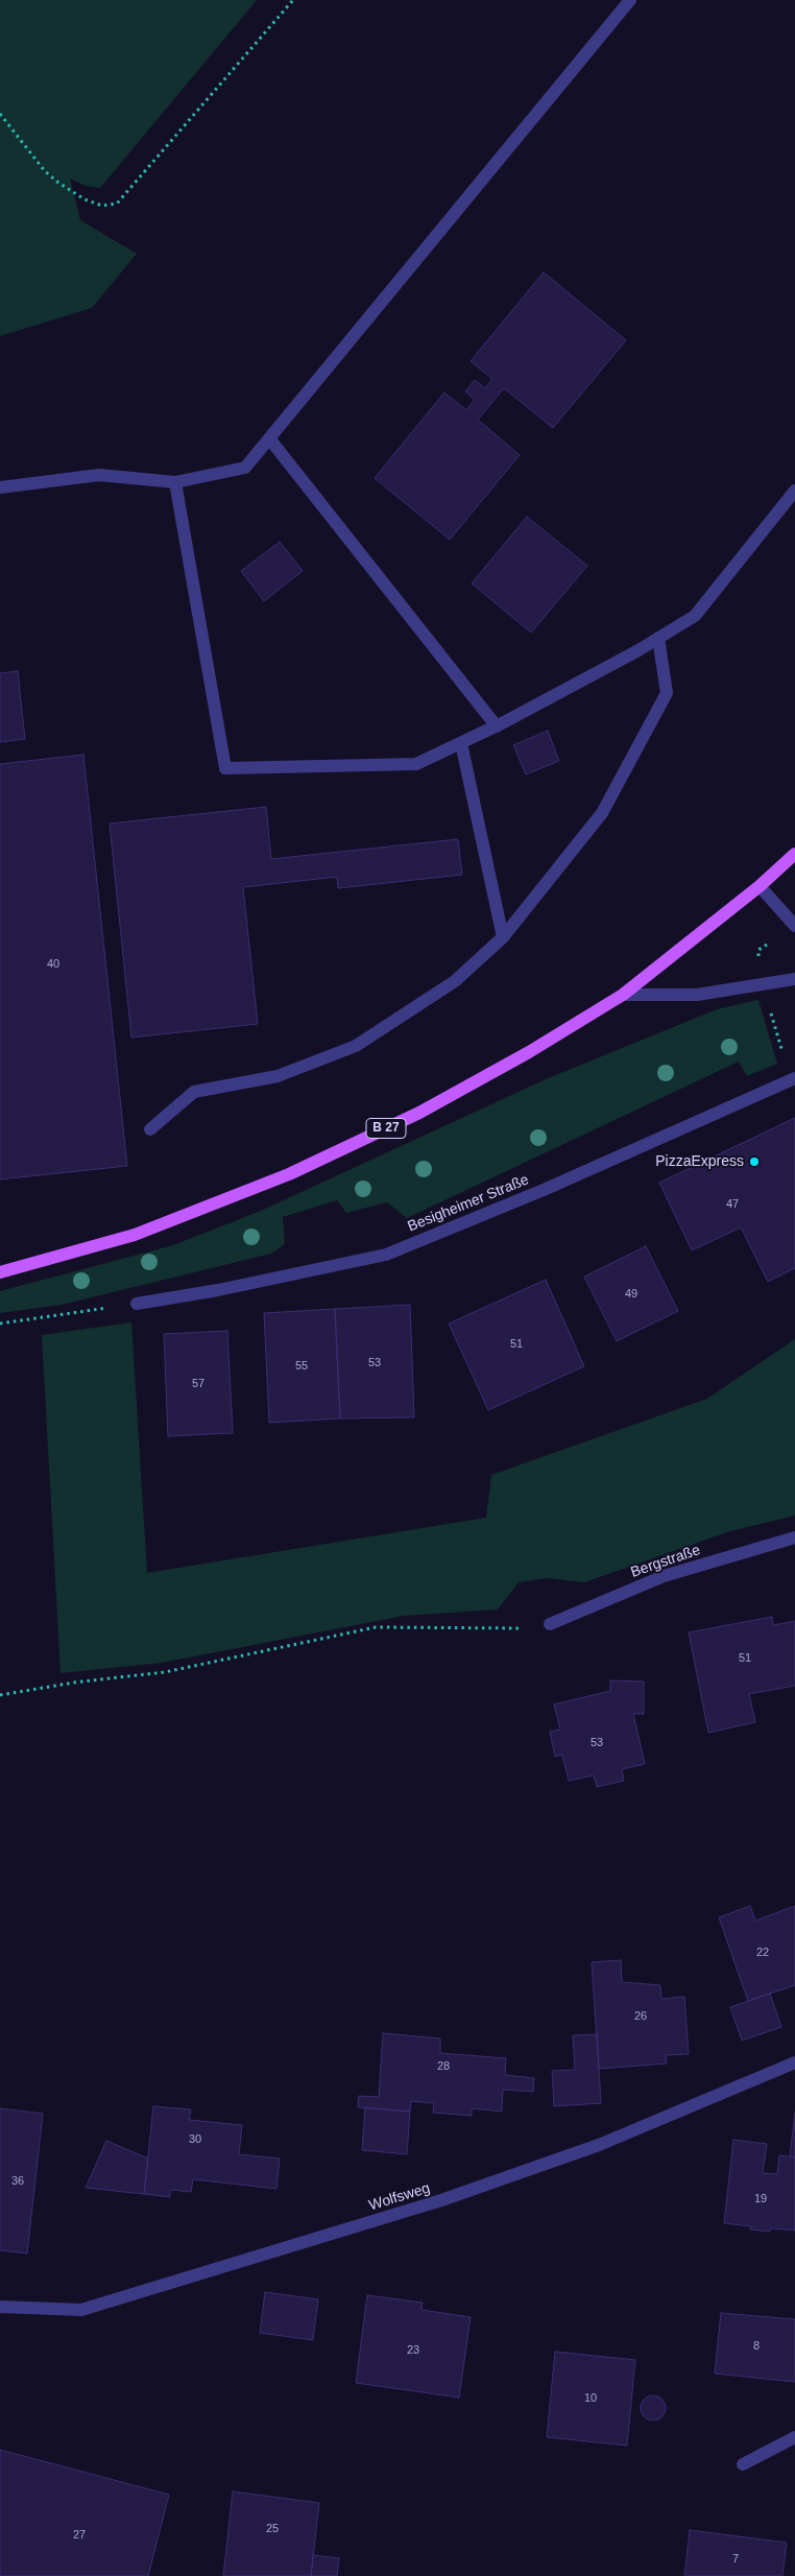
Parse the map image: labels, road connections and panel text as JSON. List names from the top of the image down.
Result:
{
  "streets": {
    "main road": ["B 27"],
    "street": ["Besigheimer Straße", "Bergstraße", "Wolfsweg"]
  },
  "places": ["PizzaExpress"],
  "house_numbers": [
    "40",
    "47",
    "49",
    "51",
    "53",
    "55",
    "57",
    "51",
    "53",
    "22",
    "26",
    "28",
    "30",
    "36",
    "19",
    "8",
    "23",
    "10",
    "25",
    "27",
    "7"
  ]
}
